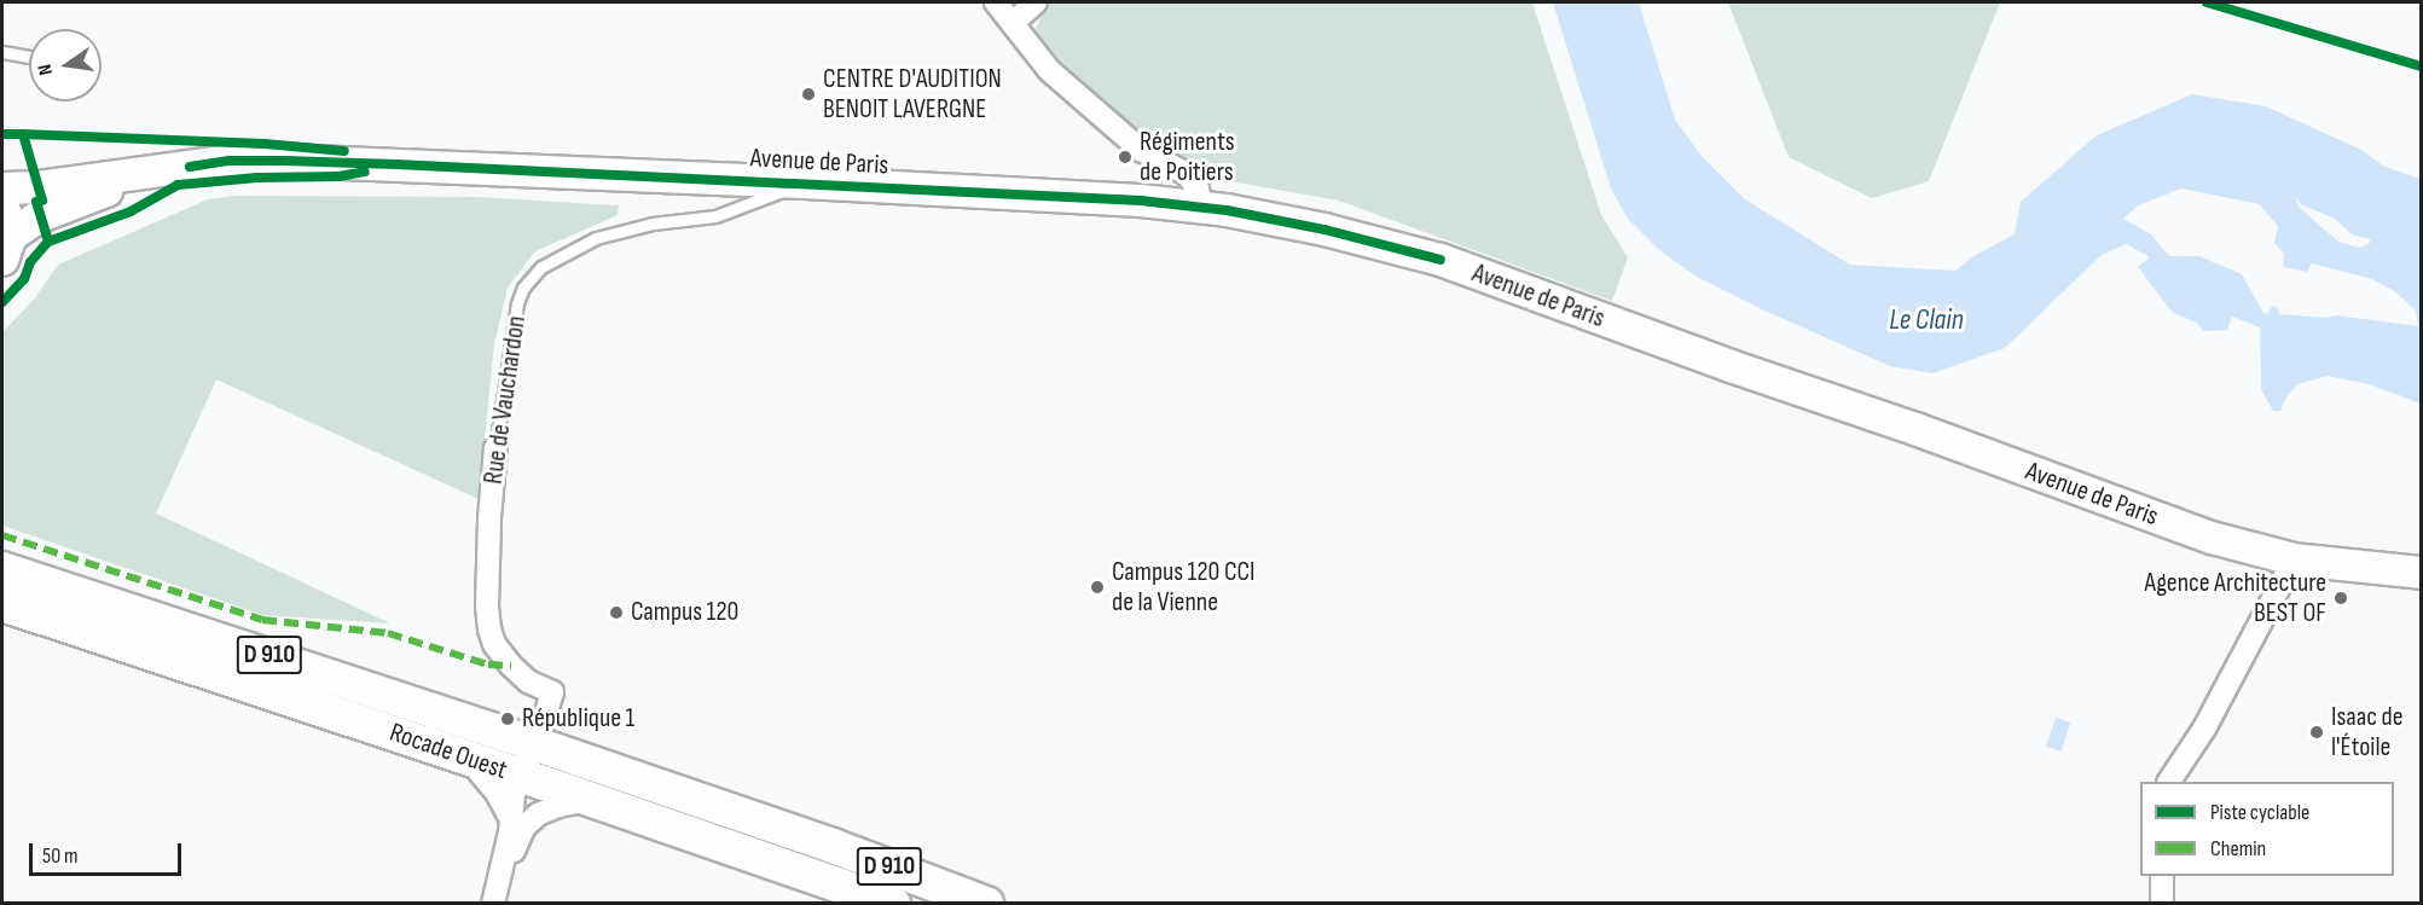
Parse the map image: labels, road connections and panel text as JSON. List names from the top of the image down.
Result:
{
  "streets": {
    "main road": ["Avenue de Paris", "D 910", "Rocade Ouest"],
    "street": ["Rue de Vauchardon"]
  },
  "crossings": [
    ["Avenue de Paris", "Rue de Vauchardon"],
    ["Rue de Vauchardon", "D 910"],
    ["Rue de Vauchardon", "Rocade Ouest"],
    ["D 910", "Rocade Ouest"]
  ],
  "water": ["Le Clain"],
  "places": [
    "CENTRE D'AUDITION BENOIT LAVERGNE",
    "Régiments de Poitiers",
    "Campus 120 CCI de la Vienne",
    "Agence Architecture BEST OF",
    "Campus 120",
    "République 1",
    "Isaac de l'Étoile"
  ],
  "legend": ["Piste cyclable", "Chemin"],
  "scale_bar": "50 m",
  "north": "left"
}
